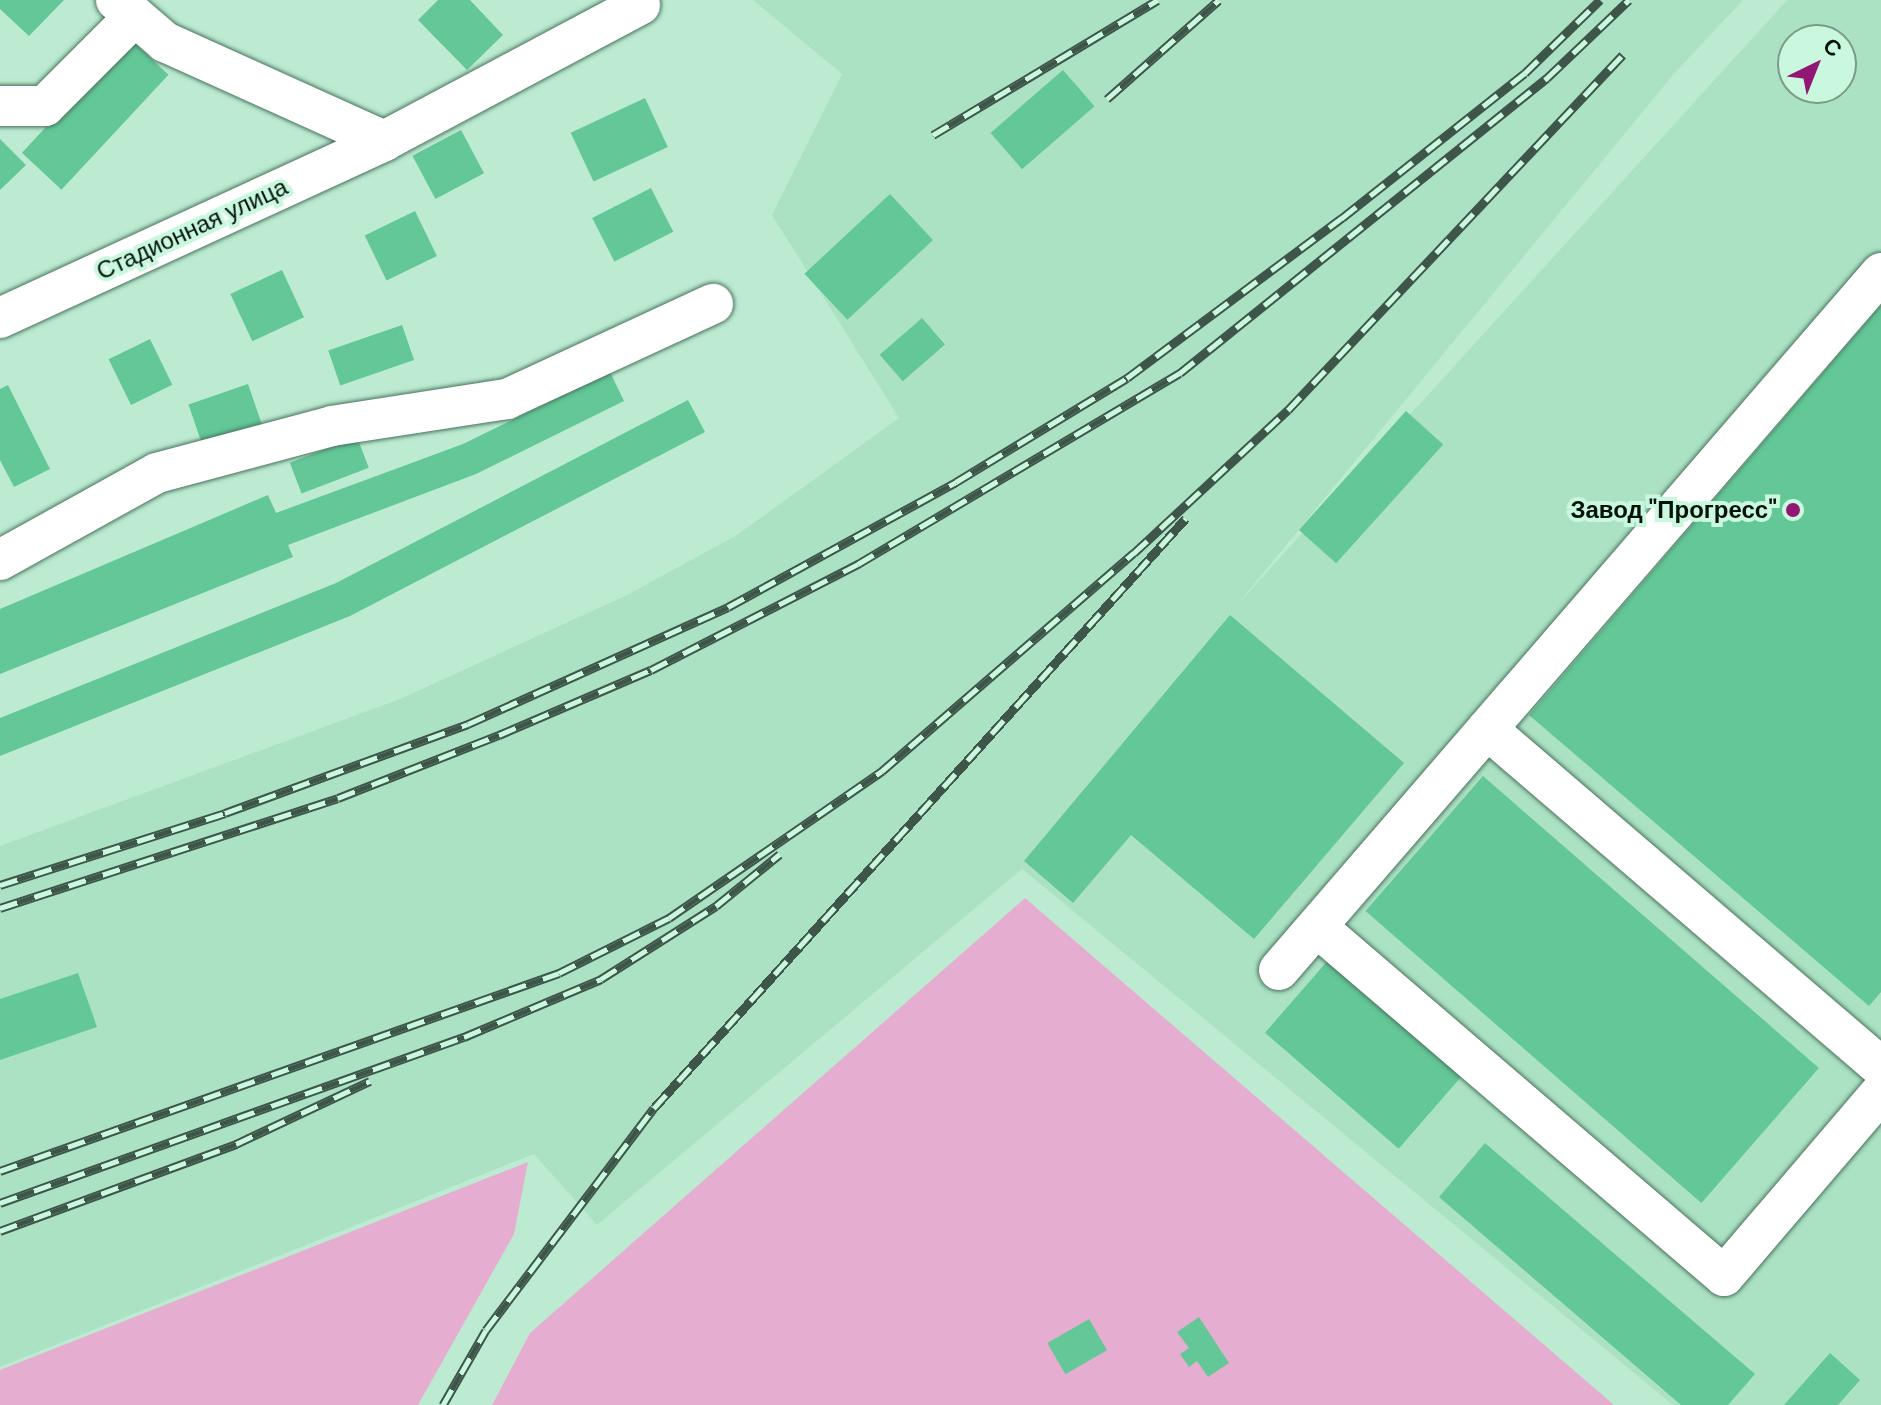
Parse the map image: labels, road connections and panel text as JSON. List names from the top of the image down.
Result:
{
  "streets": {
    "street": ["Стадионная улица"]
  },
  "places": ["Завод \"Прогресс\""],
  "north": "top right"
}
